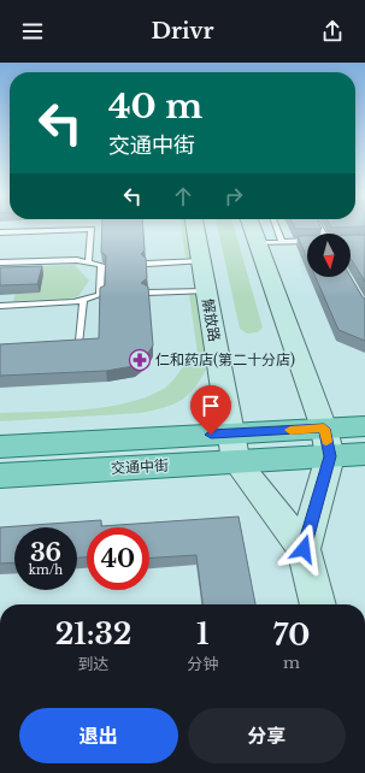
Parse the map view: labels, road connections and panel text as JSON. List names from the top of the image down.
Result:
{
  "streets": {
    "main road": ["交通中街"],
    "street": ["解放路"]
  },
  "crossings": [
    ["解放路", "交通中街"]
  ],
  "places": {
    "pharmacy": ["仁和药店(第二十分店)"]
  },
  "north": "bottom",
  "page": {
    "header": "Drivr",
    "turn": ["40 m", "交通中街"],
    "speed": "36 km/h",
    "limit": "40",
    "eta": [
      "21:32",
      "到达",
      "1",
      "分钟",
      "70",
      "m"
    ],
    "buttons": ["退出", "分享"]
  }
}
